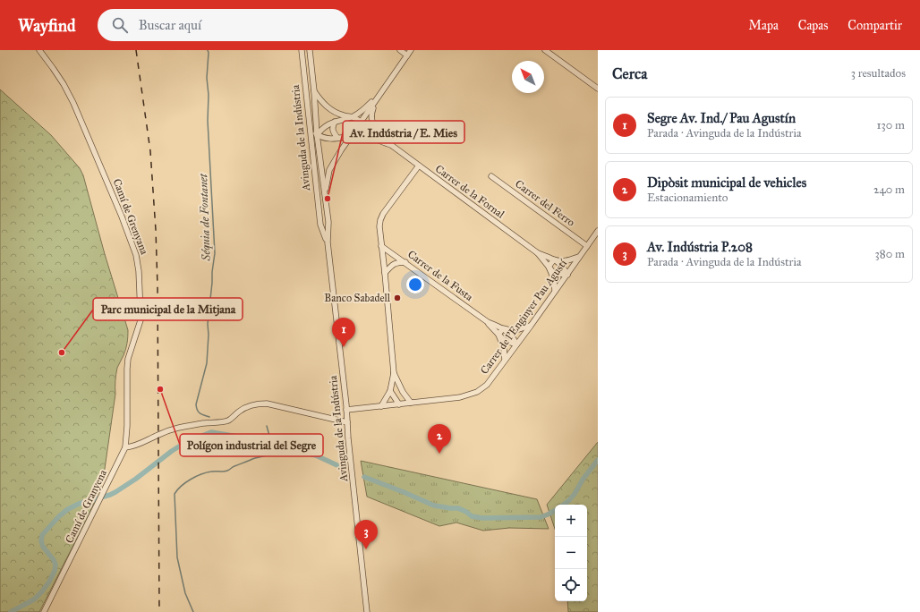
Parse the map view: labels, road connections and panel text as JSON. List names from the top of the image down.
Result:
{
  "streets": {
    "street": [
      "Avinguda de la Indústria",
      "Carrer de la Fornal",
      "Carrer del Ferro",
      "Camí de Grenyana",
      "Carrer de la Fusta",
      "Carrer de l'Enginyer Pau Agustí",
      "Camí de Granyena"
    ]
  },
  "crossings": [
    ["Avinguda de la Indústria", "Carrer de la Fornal"],
    ["Avinguda de la Indústria", "Carrer de l'Enginyer Pau Agustí"],
    ["Carrer de la Fornal", "Carrer de l'Enginyer Pau Agustí"],
    ["Carrer del Ferro", "Carrer de l'Enginyer Pau Agustí"],
    ["Camí de Grenyana", "Camí de Granyena"],
    ["Carrer de la Fusta", "Carrer de l'Enginyer Pau Agustí"]
  ],
  "water": ["Séquia de Fontanet"],
  "places": [
    "Av. Indústria / E. Mies",
    "Banco Sabadell",
    "Parc municipal de la Mitjana",
    "Polígon industrial del Segre"
  ],
  "north": "top left",
  "page": {
    "header": "Wayfind",
    "search": "Buscar aquí",
    "nav": ["Mapa", "Capas", "Compartir"],
    "heading": ["Cerca", "3 resultados"],
    "list": [
      {
        "mark": "1",
        "name": "Segre Av. Ind./ Pau Agustín",
        "note": "Parada · Avinguda de la Indústria",
        "value": "130 m"
      },
      {
        "mark": "2",
        "name": "Dipòsit municipal de vehicles",
        "note": "Estacionamiento",
        "value": "240 m"
      },
      {
        "mark": "3",
        "name": "Av. Indústria P.208",
        "note": "Parada · Avinguda de la Indústria",
        "value": "380 m"
      }
    ],
    "pins": ["1", "2", "3"],
    "map_buttons": ["+", "−"]
  }
}
